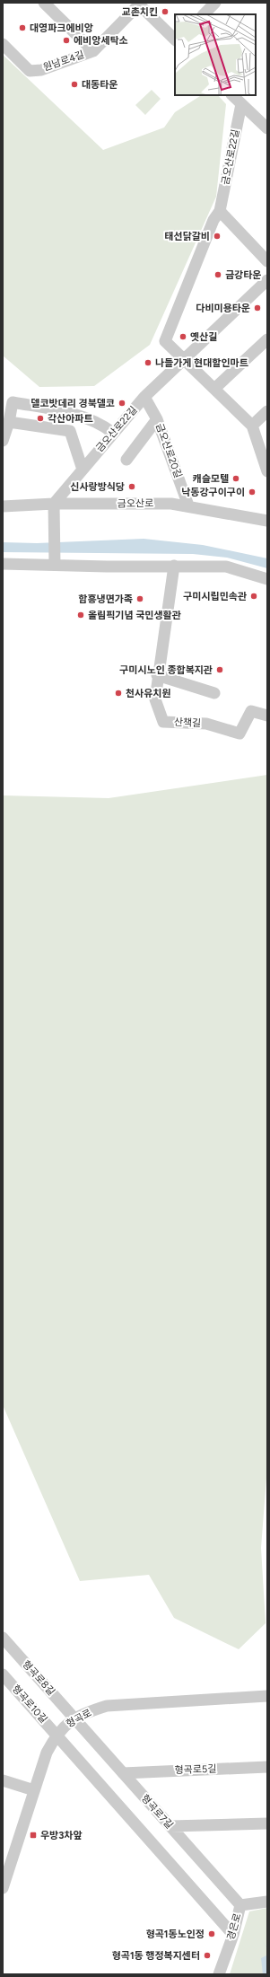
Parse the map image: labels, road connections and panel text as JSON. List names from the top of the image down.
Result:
{
  "streets": {
    "street": [
      "원남로4길",
      "금오산로22길",
      "금오산로20길",
      "금오산로",
      "산책길",
      "형곡로8길",
      "형곡로10길",
      "형곡로",
      "형곡로5길",
      "형곡로7길",
      "경은로"
    ]
  },
  "crossings": [
    ["금오산로22길", "금오산로20길"],
    ["금오산로22길", "금오산로"],
    ["금오산로20길", "금오산로"],
    ["형곡로8길", "형곡로"],
    ["형곡로8길", "형곡로7길"],
    ["형곡로10길", "형곡로"],
    ["형곡로10길", "경은로"],
    ["형곡로", "형곡로7길"],
    ["형곡로5길", "형곡로7길"],
    ["형곡로7길", "경은로"]
  ],
  "places": {
    "other": [
      "교촌치킨",
      "대영파크에비앙",
      "에비앙세탁소",
      "대동타운",
      "태선닭갈비",
      "금강타운",
      "다비미용타운",
      "옛산길",
      "나들가게 현대할인마트",
      "델코밧데리 경북델코",
      "각산아파트",
      "캐슬모텔",
      "신사랑방식당",
      "낙동강구이구이",
      "구미시립민속관",
      "함흥냉면가족",
      "올림픽기념 국민생활관",
      "구미시노인 종합복지관",
      "천사유치원",
      "형곡1동노인정",
      "형곡1동 행정복지센터"
    ],
    "transit": ["우방3차앞"]
  }
}
